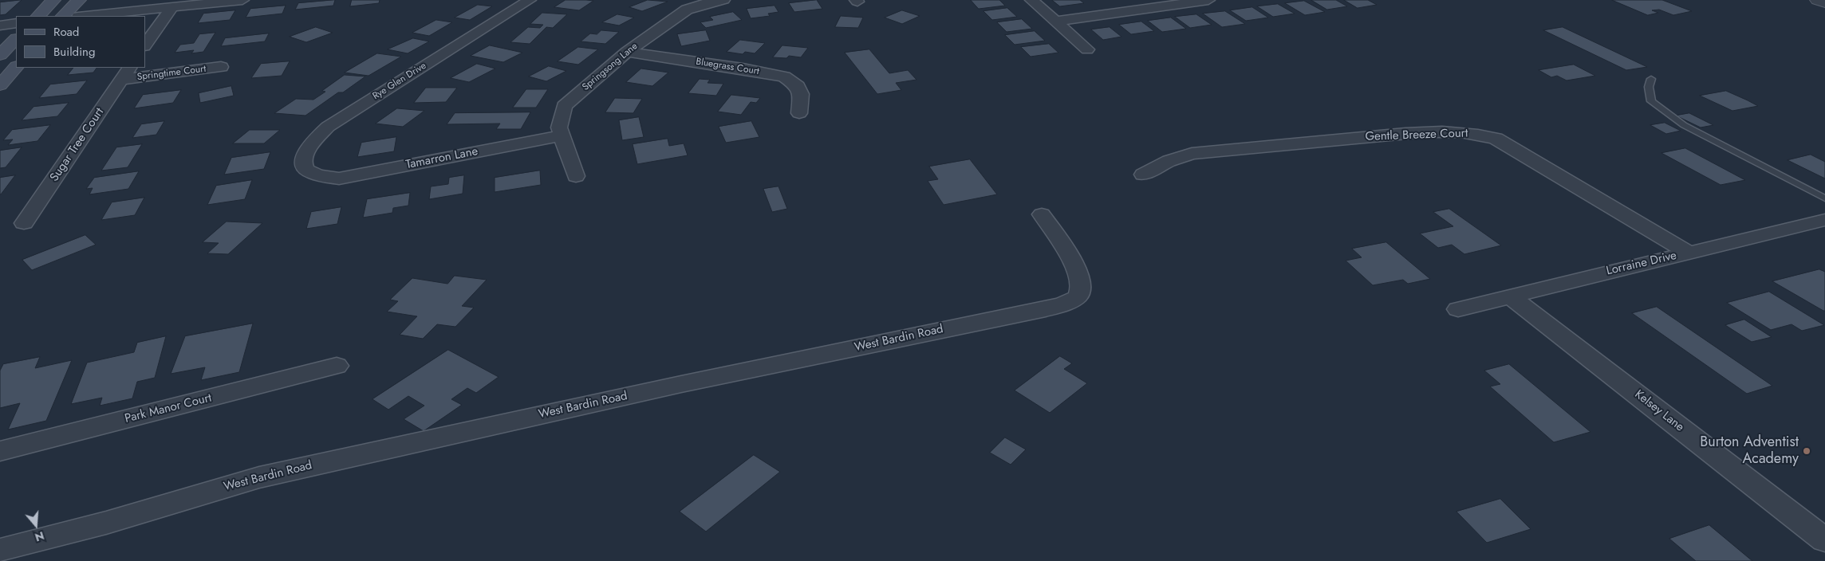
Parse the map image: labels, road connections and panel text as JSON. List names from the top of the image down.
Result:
{
  "streets": {
    "street": [
      "Springsong Lane",
      "Bluegrass Court",
      "Springtime Court",
      "Rye Glen Drive",
      "Gentle Breeze Court",
      "Sugar Tree Court",
      "Tamarron Lane",
      "Lorraine Drive",
      "West Bardin Road",
      "Park Manor Court",
      "Kelsey Lane"
    ]
  },
  "crossings": [
    ["Springsong Lane", "Bluegrass Court"],
    ["Springsong Lane", "Tamarron Lane"],
    ["Springtime Court", "Sugar Tree Court"],
    ["Rye Glen Drive", "Tamarron Lane"],
    ["Gentle Breeze Court", "Lorraine Drive"],
    ["Lorraine Drive", "Kelsey Lane"]
  ],
  "places": ["Burton Adventist Academy"],
  "legend": ["Road", "Building"],
  "north": "bottom"
}
